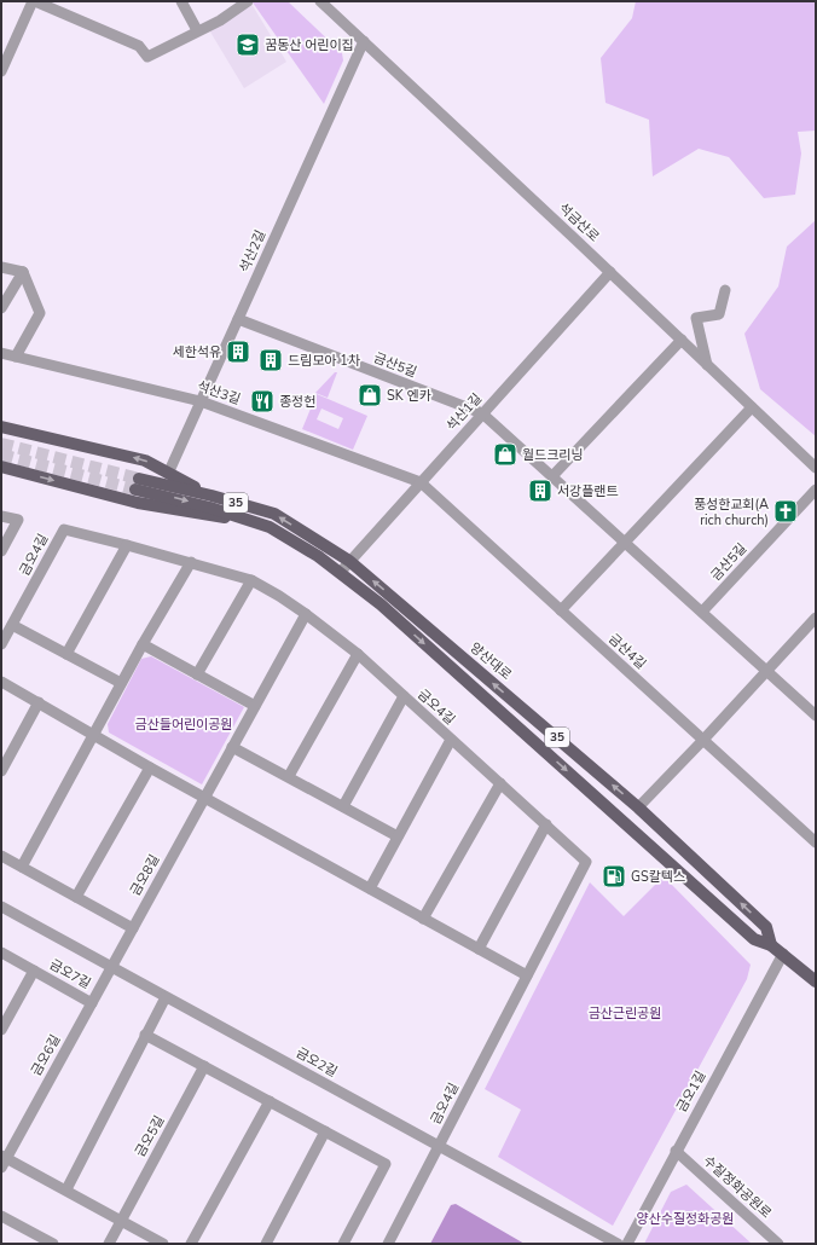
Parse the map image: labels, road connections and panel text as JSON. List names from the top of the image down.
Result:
{
  "streets": {
    "main road": ["35", "양산대로"],
    "street": [
      "석금산로",
      "석산2길",
      "금산5길",
      "석산3길",
      "석산1길",
      "금오4길",
      "금산4길",
      "금오8길",
      "금오7길",
      "금오6길",
      "금오2길",
      "금오1길",
      "금오5길",
      "수질정화공원로"
    ]
  },
  "crossings": [
    ["석금산로", "석산2길"],
    ["석금산로", "석산1길"],
    ["석산2길", "금산5길"],
    ["석산2길", "석산3길"],
    ["금산5길", "석산1길"],
    ["석산3길", "석산1길"],
    ["석산3길", "금산4길"],
    ["석산1길", "금산4길"],
    ["석산1길", "양산대로"],
    ["금오4길", "금오8길"],
    ["금오4길", "금오2길"],
    ["양산대로", "금오1길"],
    ["금오8길", "금오6길"],
    ["금오8길", "금오2길"],
    ["금오7길", "금오6길"],
    ["금오6길", "금오2길"],
    ["금오1길", "수질정화공원로"]
  ],
  "parks": ["금산들어린이공원", "금산근린공원", "양산수질정화공원"],
  "places": {
    "school or university": ["꿈동산 어린이집"],
    "building": ["세한석유", "드림모아 1차", "서강플랜트"],
    "shop": ["SK 엔카", "월드크리닝"],
    "restaurant": ["종정헌"],
    "church": ["풍성한교회(A rich church)"],
    "fuel station": ["GS칼텍스"]
  }
}
